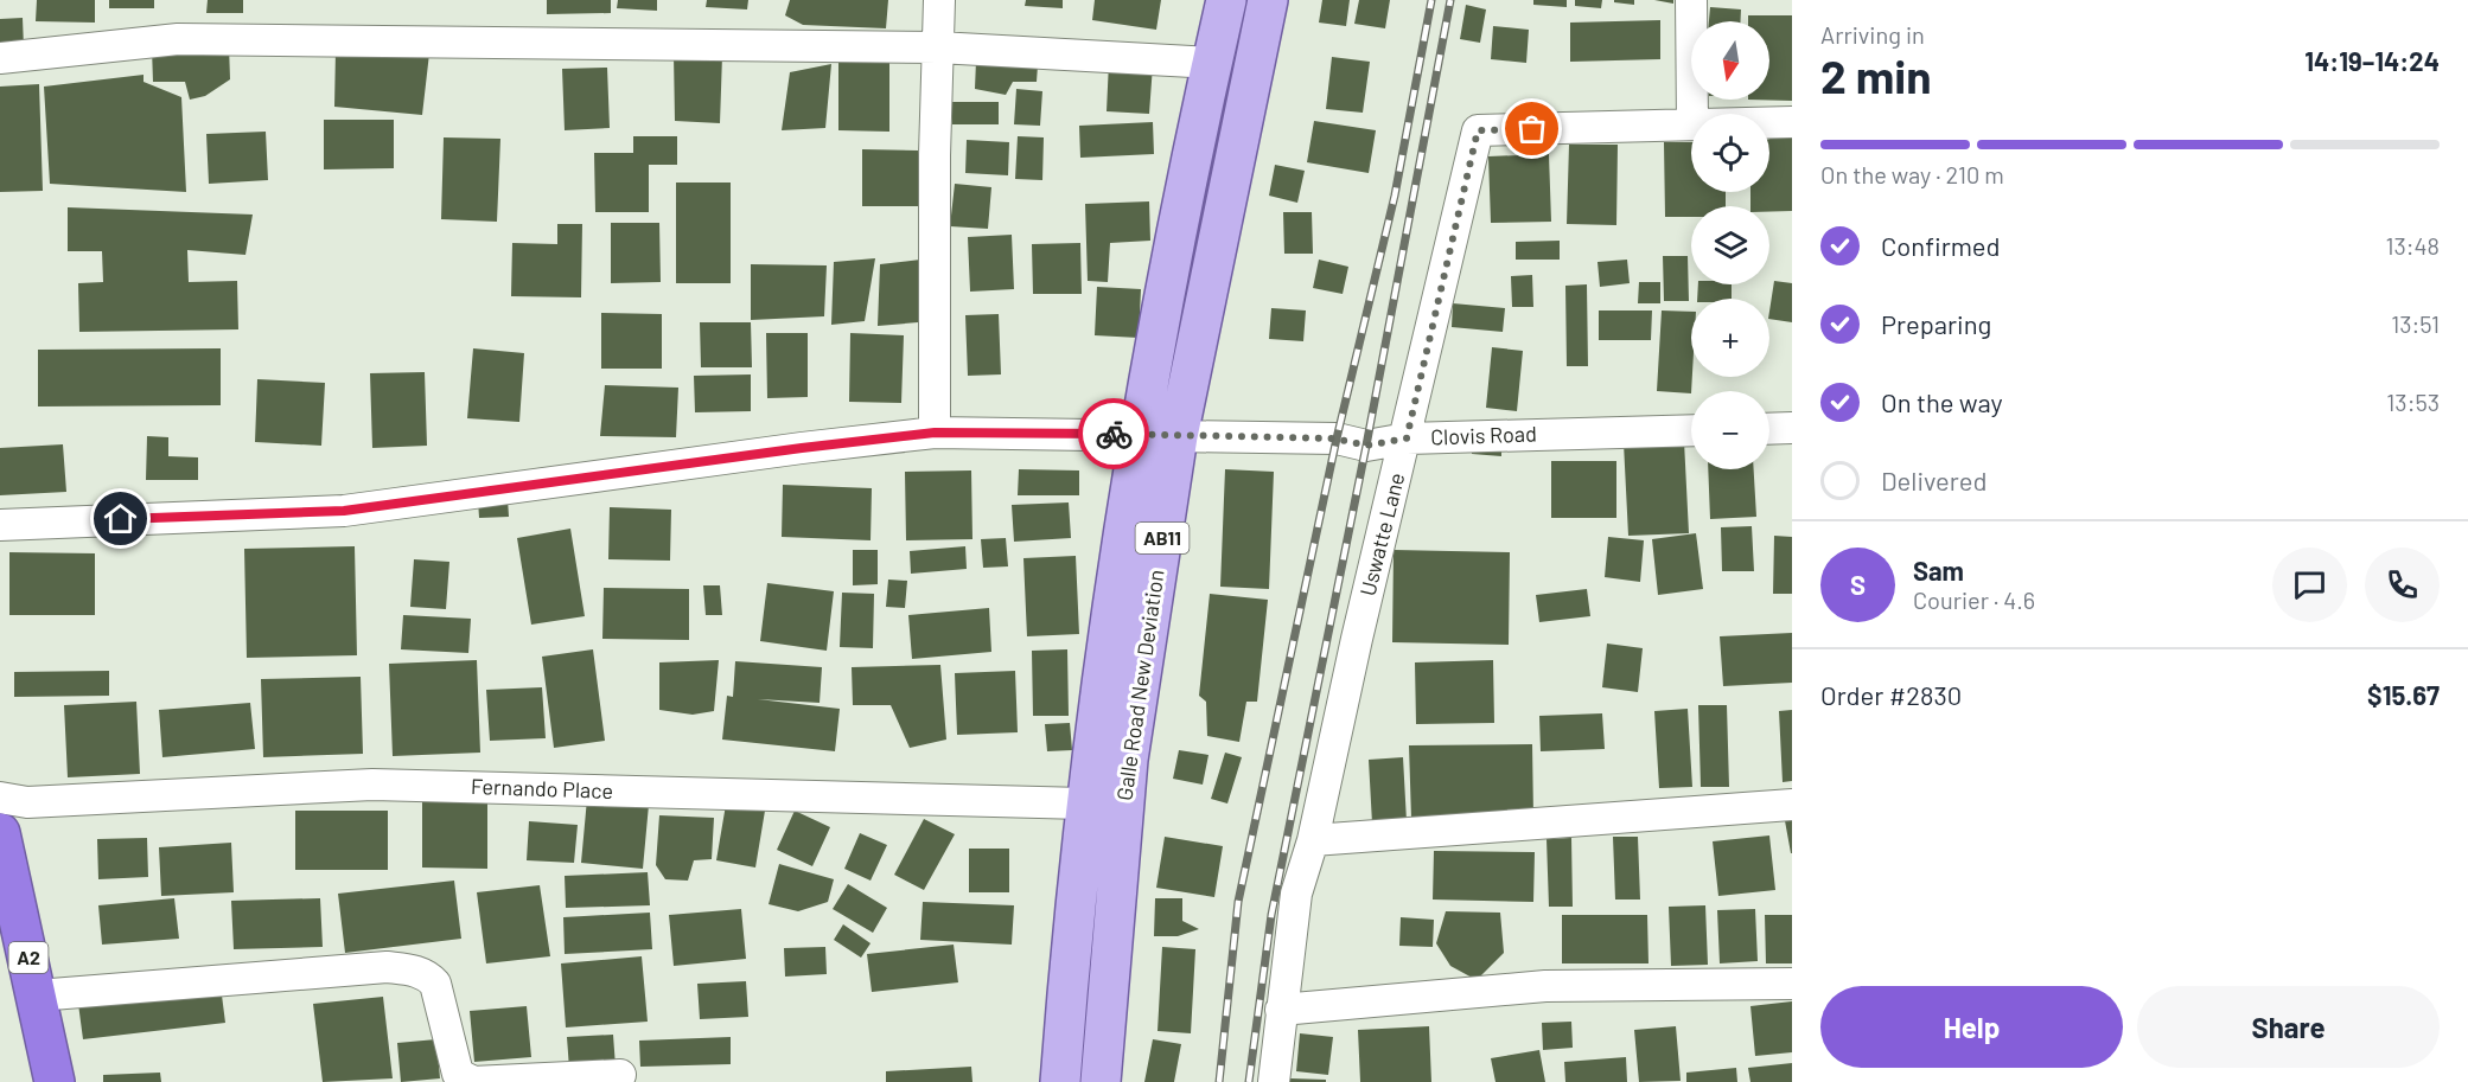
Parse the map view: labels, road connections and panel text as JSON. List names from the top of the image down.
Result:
{
  "streets": {
    "highway": ["A2"],
    "main road": ["AB11", "Galle Road New Deviation"],
    "street": ["Clovis Road", "Uswatte Lane", "Fernando Place"]
  },
  "crossings": [
    ["Clovis Road", "Uswatte Lane"],
    ["Clovis Road", "Galle Road New Deviation"],
    ["Galle Road New Deviation", "Fernando Place"]
  ],
  "north": "bottom",
  "page": {
    "heading": ["2 min", "Arriving in", "14:19–14:24"],
    "panel": [
      "Sam",
      "Courier · 4.6",
      "Order #2830",
      "$15.67"
    ],
    "map_buttons": ["+", "−"],
    "bar": "On the way · 210 m",
    "list": [
      ["Confirmed", "13:48"],
      ["Preparing", "13:51"],
      ["On the way", "13:53"],
      "Delivered"
    ],
    "round": "S",
    "buttons": ["Help", "Share"]
  }
}
